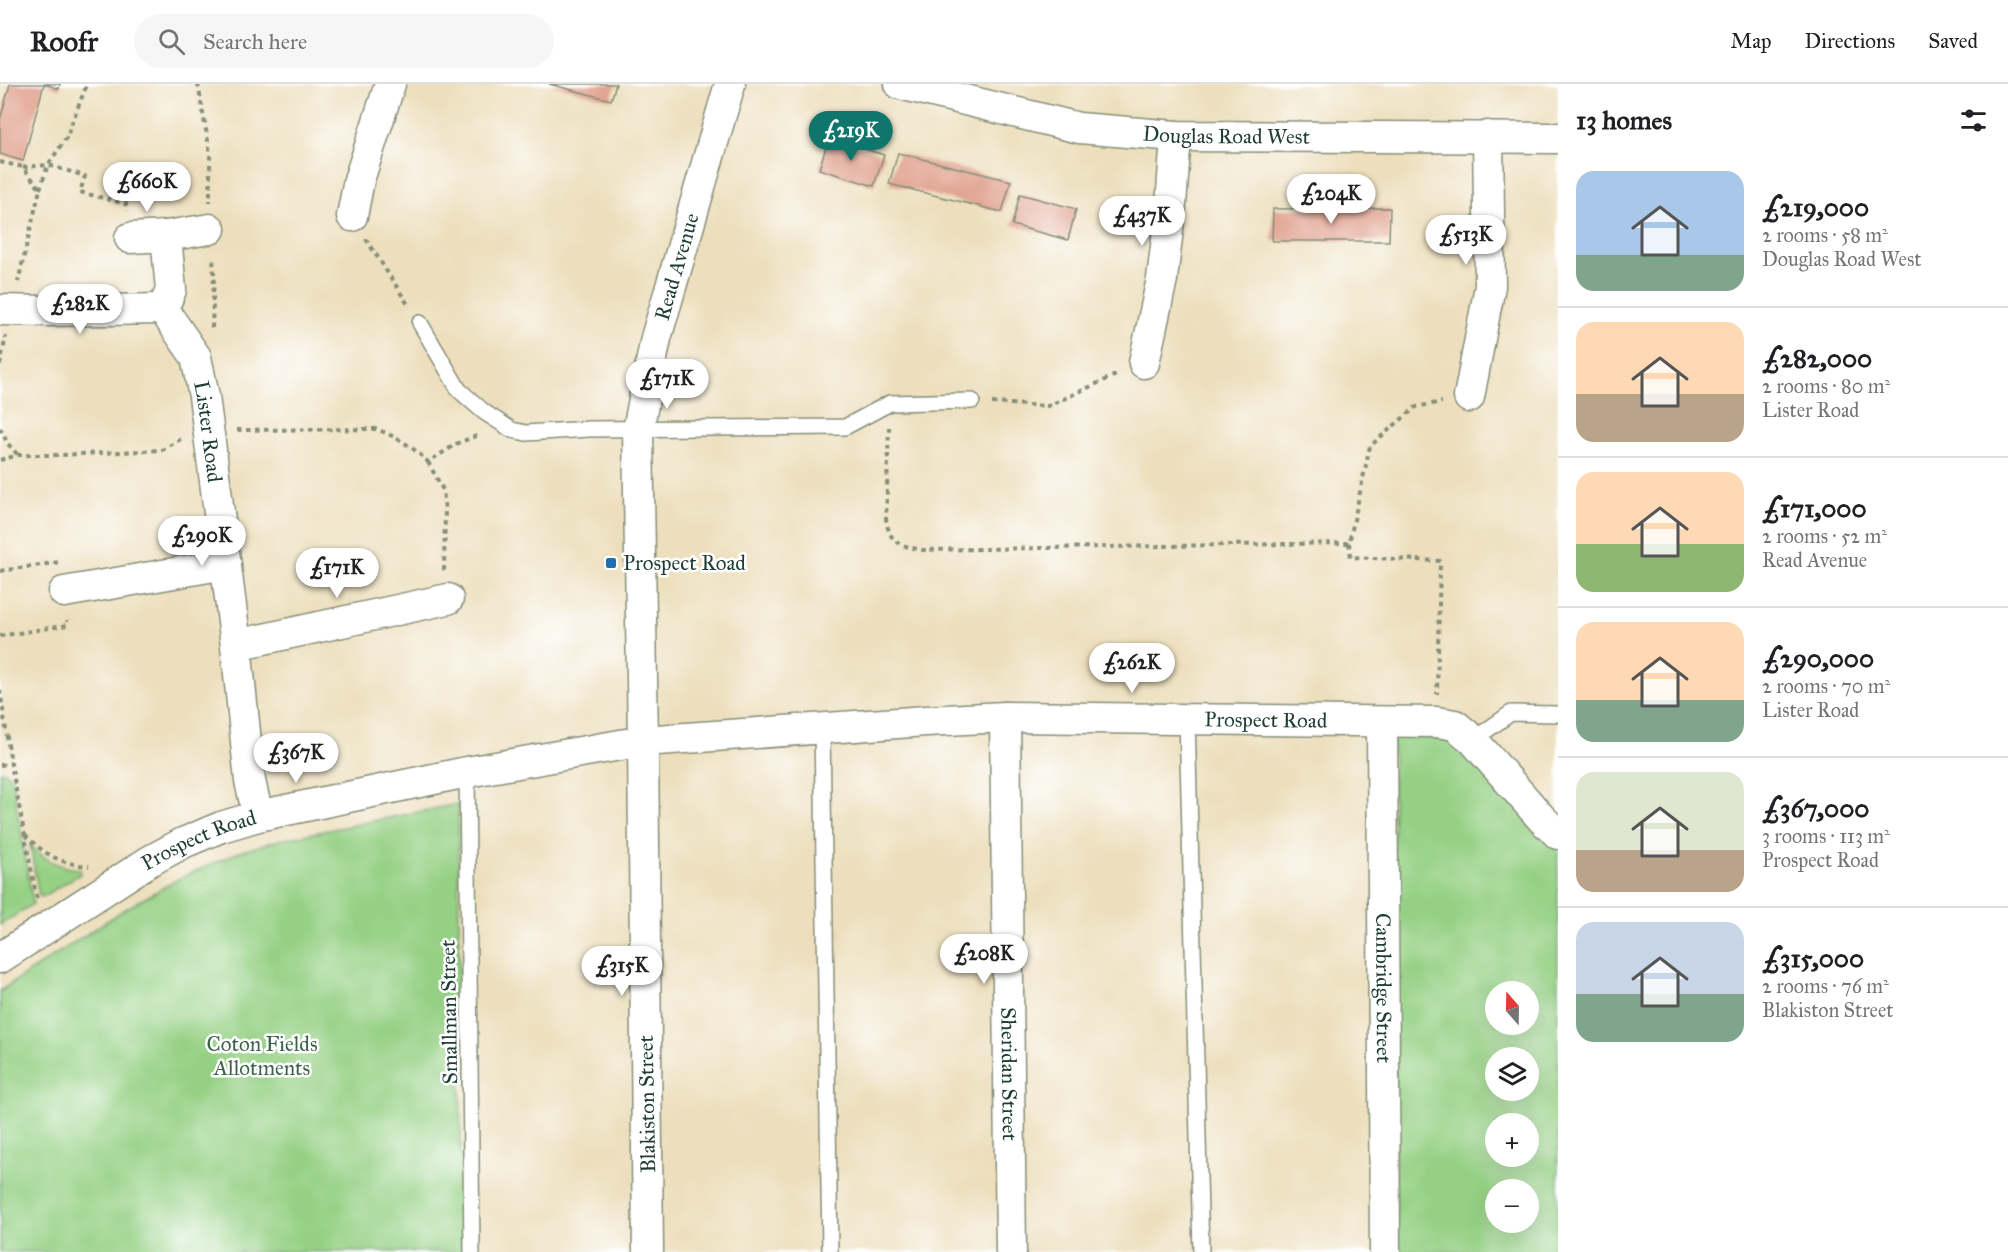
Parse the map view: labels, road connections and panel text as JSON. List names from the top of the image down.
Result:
{
  "streets": {
    "street": [
      "Douglas Road West",
      "Read Avenue",
      "Lister Road",
      "Prospect Road",
      "Cambridge Street",
      "Sheridan Street",
      "Blakiston Street"
    ],
    "lane": ["Smallman Street"]
  },
  "crossings": [
    ["Read Avenue", "Prospect Road"],
    ["Read Avenue", "Blakiston Street"],
    ["Lister Road", "Prospect Road"],
    ["Prospect Road", "Cambridge Street"],
    ["Prospect Road", "Smallman Street"],
    ["Prospect Road", "Sheridan Street"],
    ["Prospect Road", "Blakiston Street"]
  ],
  "parks": ["Coton Fields Allotments"],
  "places": {
    "transit": ["Prospect Road"]
  },
  "north": "top",
  "page": {
    "header": "Roofr",
    "search": "Search here",
    "nav": ["Map", "Directions", "Saved"],
    "heading": "13 homes",
    "price": [
      "£219K",
      "£660K",
      "£204K",
      "£437K",
      "£513K",
      "£282K",
      "£171K",
      "£290K",
      "£171K",
      "£262K",
      "£367K",
      "£208K",
      "£315K"
    ],
    "list": [
      {
        "name": "£219,000",
        "note": "2 rooms · 58 m² · Douglas Road West"
      },
      {
        "name": "£282,000",
        "note": "2 rooms · 80 m² · Lister Road"
      },
      {
        "name": "£171,000",
        "note": "2 rooms · 52 m² · Read Avenue"
      },
      {
        "name": "£290,000",
        "note": "2 rooms · 70 m² · Lister Road"
      },
      {
        "name": "£367,000",
        "note": "3 rooms · 113 m² · Prospect Road"
      },
      {
        "name": "£315,000",
        "note": "2 rooms · 76 m² · Blakiston Street"
      }
    ],
    "map_buttons": ["+", "−"]
  }
}
